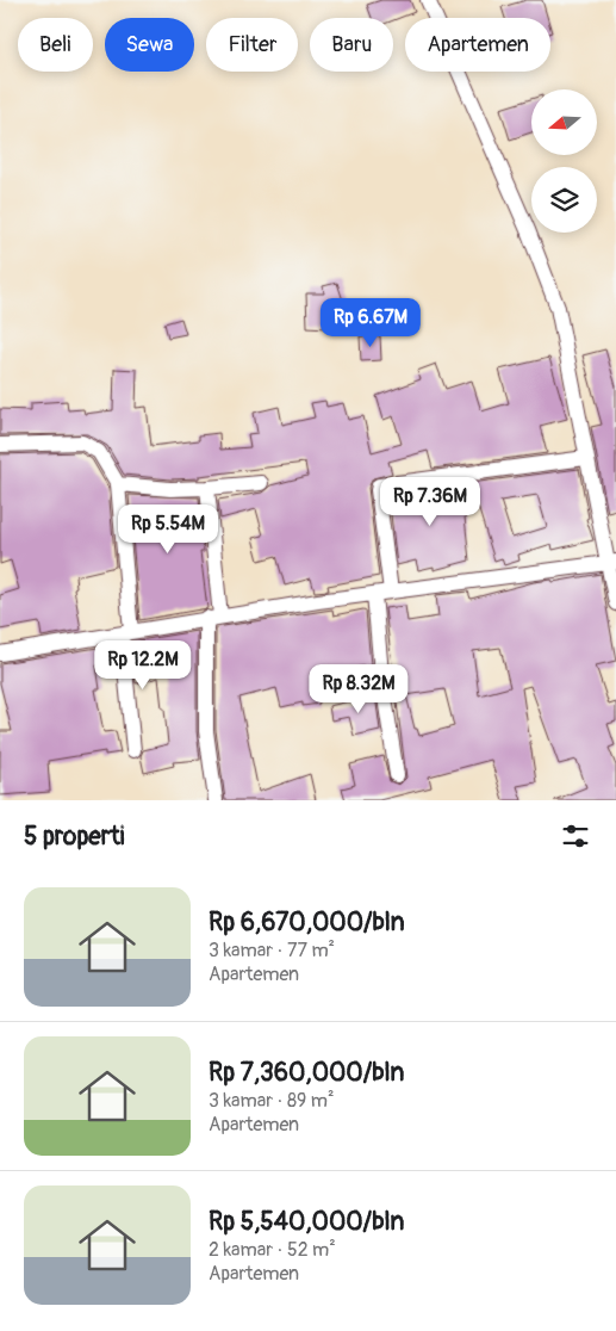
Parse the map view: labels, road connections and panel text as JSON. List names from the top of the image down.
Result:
{
  "north": "left",
  "page": {
    "chip": [
      "Beli",
      "Sewa",
      "Filter",
      "Baru",
      "Apartemen"
    ],
    "price": [
      "Rp 6.67M",
      "Rp 7.36M",
      "Rp 5.54M",
      "Rp 12.2M",
      "Rp 8.32M"
    ],
    "heading": "5 properti",
    "list": [
      {
        "name": "Rp 6,670,000/bln",
        "note": "3 kamar · 77 m² · Apartemen"
      },
      {
        "name": "Rp 7,360,000/bln",
        "note": "3 kamar · 89 m² · Apartemen"
      },
      {
        "name": "Rp 5,540,000/bln",
        "note": "2 kamar · 52 m² · Apartemen"
      }
    ]
  }
}
